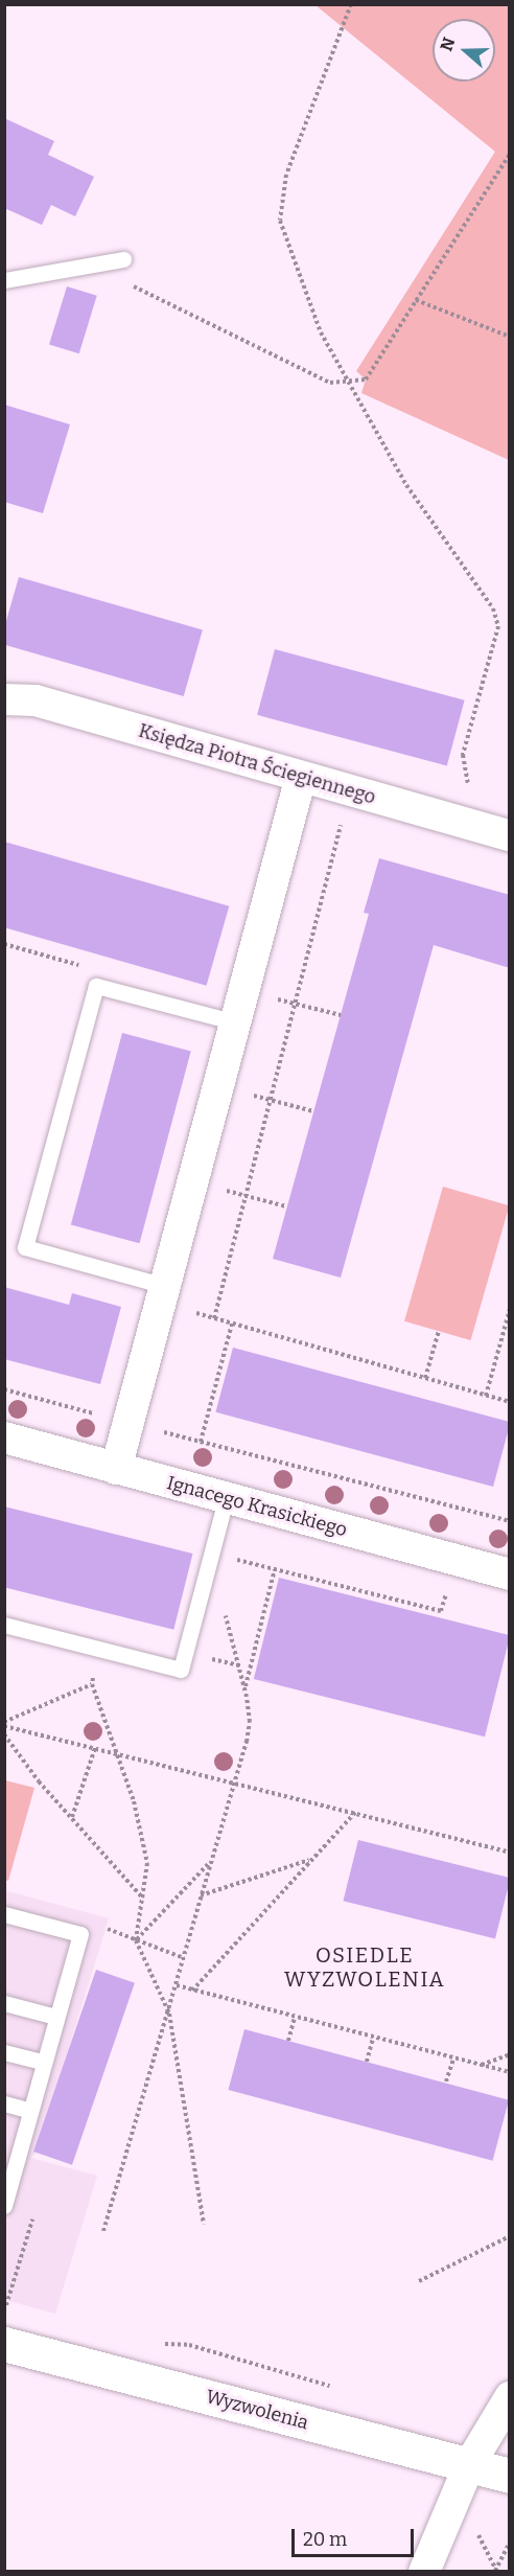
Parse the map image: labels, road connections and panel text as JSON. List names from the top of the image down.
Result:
{
  "streets": {
    "street": ["Księdza Piotra Ściegiennego", "Ignacego Krasickiego", "Wyzwolenia"]
  },
  "districts": ["OSIEDLE WYZWOLENIA"],
  "scale_bar": "20 m",
  "north": "left"
}
